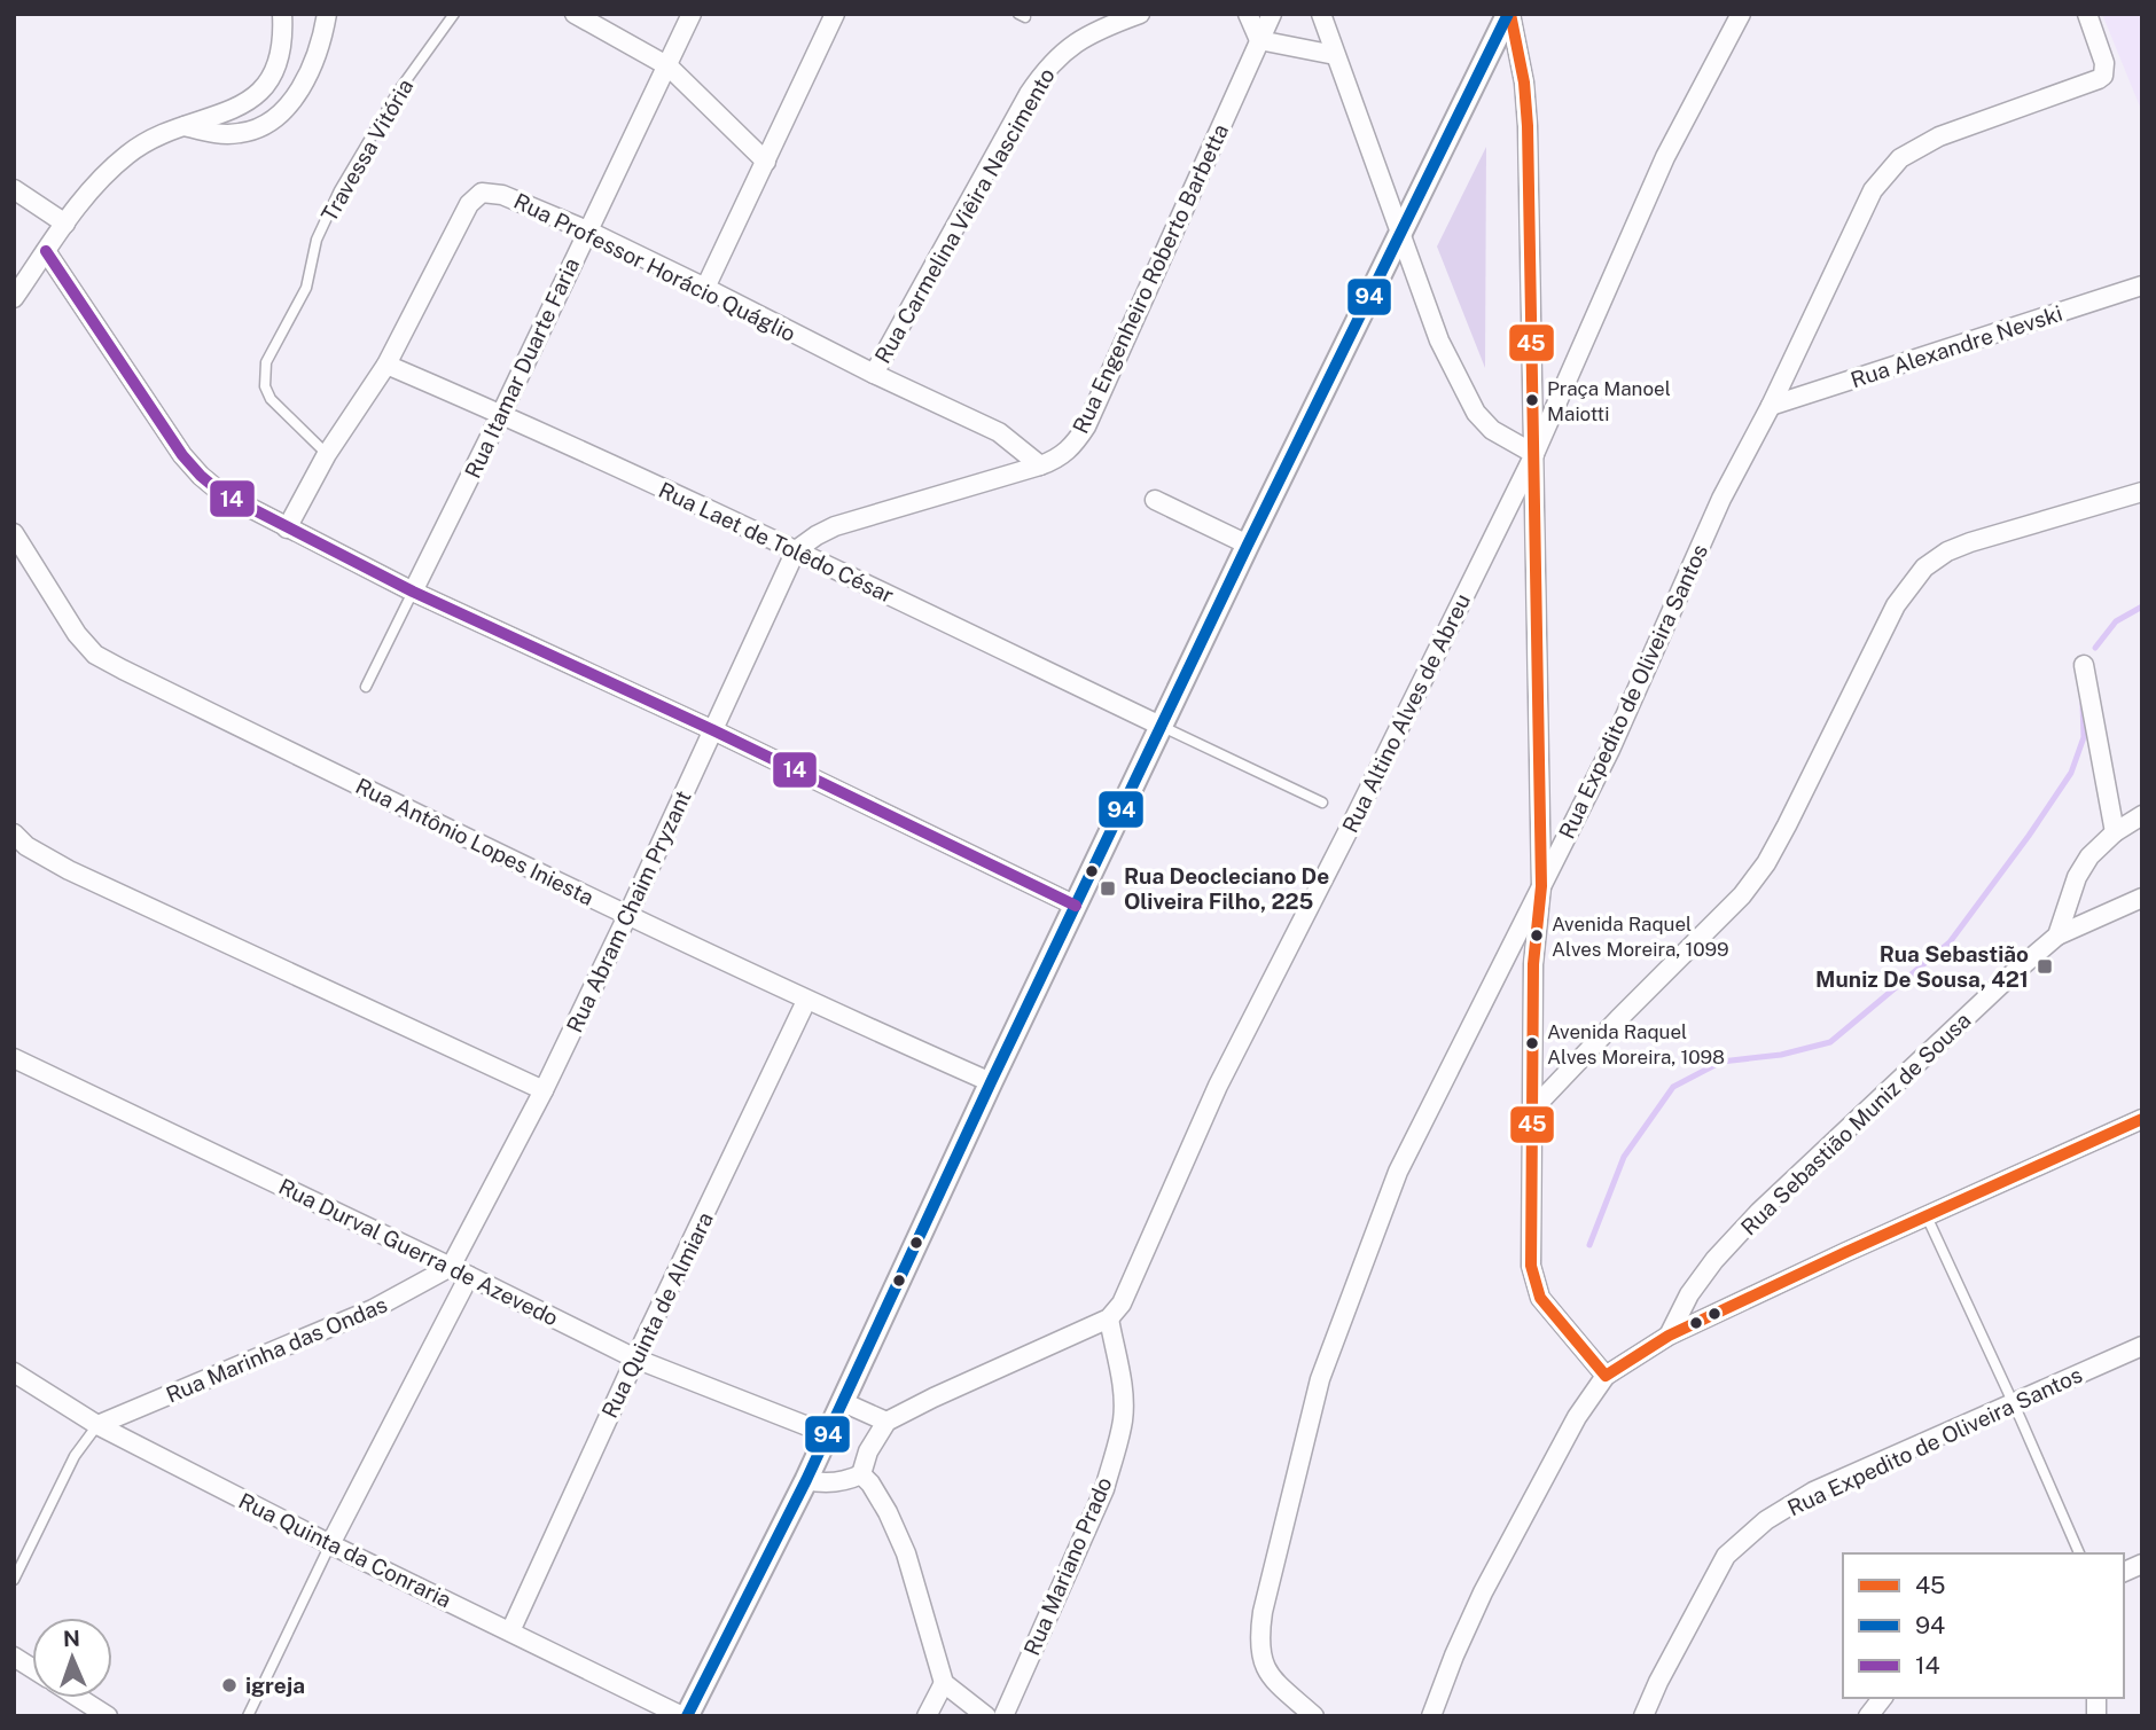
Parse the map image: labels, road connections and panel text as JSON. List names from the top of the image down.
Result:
{
  "streets": {
    "street": [
      "Rua Carmelina Viêira Nascimento",
      "Rua Professor Horácio Quáglio",
      "Rua Engenheiro Roberto Barbetta",
      "Rua Alexandre Nevski",
      "Rua Itamar Duarte Faria",
      "Rua Laet de Tolêdo César",
      "Rua Expedito de Oliveira Santos",
      "Rua Altino Alves de Abreu",
      "Rua Antônio Lopes Iniesta",
      "Rua Abram Chaim Pryzant",
      "Rua Sebastião Muniz de Sousa",
      "Rua Durval Guerra de Azevedo",
      "Rua Quinta de Almiara",
      "Rua Marinha das Ondas",
      "Rua Quinta da Conraria",
      "Rua Mariano Prado"
    ],
    "lane": ["Travessa Vitória"]
  },
  "crossings": [
    ["Travessa Vitória", "Rua Professor Horácio Quáglio"],
    ["Rua Carmelina Viêira Nascimento", "Rua Professor Horácio Quáglio"],
    ["Rua Professor Horácio Quáglio", "Rua Engenheiro Roberto Barbetta"],
    ["Rua Professor Horácio Quáglio", "Rua Itamar Duarte Faria"],
    ["Rua Professor Horácio Quáglio", "Rua Laet de Tolêdo César"],
    ["Rua Engenheiro Roberto Barbetta", "Rua Laet de Tolêdo César"],
    ["Rua Engenheiro Roberto Barbetta", "Rua Abram Chaim Pryzant"],
    ["Rua Alexandre Nevski", "Rua Expedito de Oliveira Santos"],
    ["Rua Itamar Duarte Faria", "Rua Laet de Tolêdo César"],
    ["Rua Laet de Tolêdo César", "Rua Abram Chaim Pryzant"],
    ["Rua Altino Alves de Abreu", "Rua Mariano Prado"],
    ["Rua Antônio Lopes Iniesta", "Rua Abram Chaim Pryzant"],
    ["Rua Antônio Lopes Iniesta", "Rua Quinta de Almiara"],
    ["Rua Abram Chaim Pryzant", "Rua Durval Guerra de Azevedo"],
    ["Rua Abram Chaim Pryzant", "Rua Marinha das Ondas"],
    ["Rua Durval Guerra de Azevedo", "Rua Quinta de Almiara"],
    ["Rua Durval Guerra de Azevedo", "Rua Marinha das Ondas"],
    ["Rua Quinta de Almiara", "Rua Quinta da Conraria"],
    ["Rua Marinha das Ondas", "Rua Quinta da Conraria"]
  ],
  "places": {
    "other": [
      "Praça Manoel Maiotti",
      "Avenida Raquel Alves Moreira, 1099",
      "Avenida Raquel Alves Moreira, 1098",
      "igreja"
    ],
    "transit": ["Rua Deocleciano De Oliveira Filho, 225", "Rua Sebastião Muniz De Sousa, 421"]
  },
  "lines": ["transit line 45", "transit line 94", "transit line 14"],
  "legend": ["45", "94", "14"],
  "north": "top"
}
